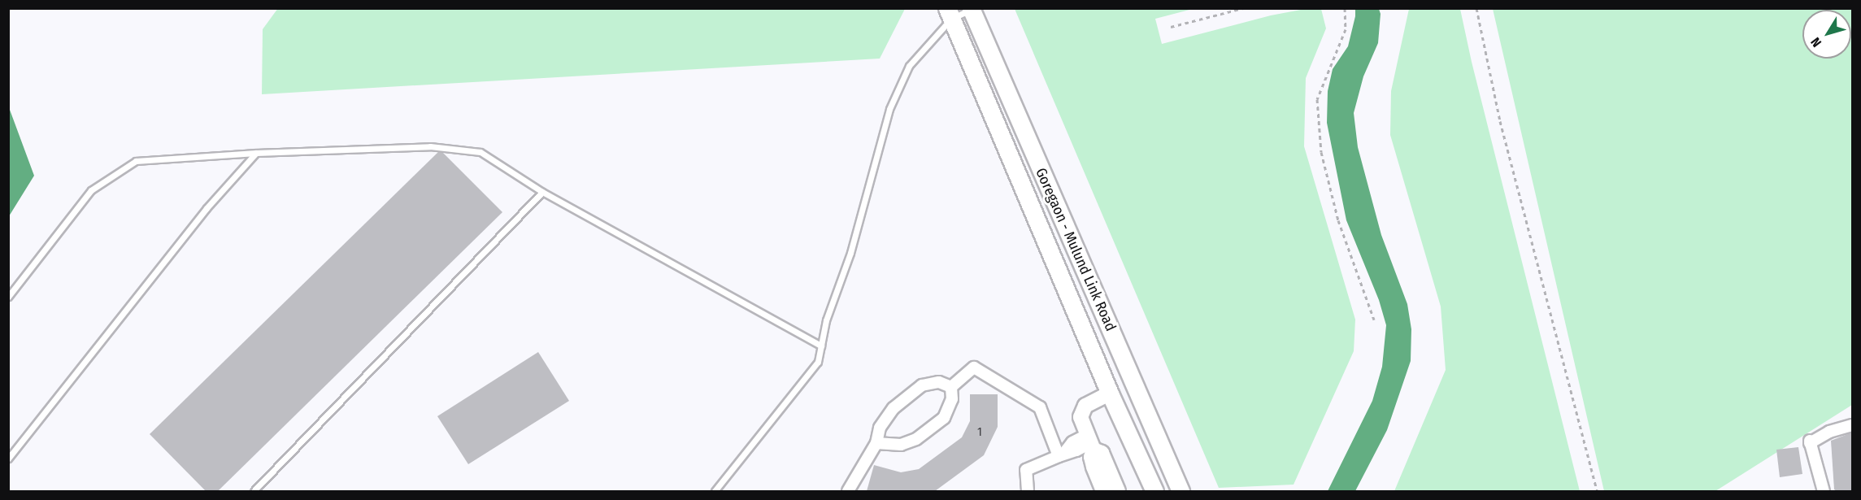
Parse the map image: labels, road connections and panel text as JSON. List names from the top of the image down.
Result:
{
  "streets": {
    "main road": ["Goregaon - Mulund Link Road"]
  },
  "house_numbers": ["1"],
  "north": "bottom left"
}
